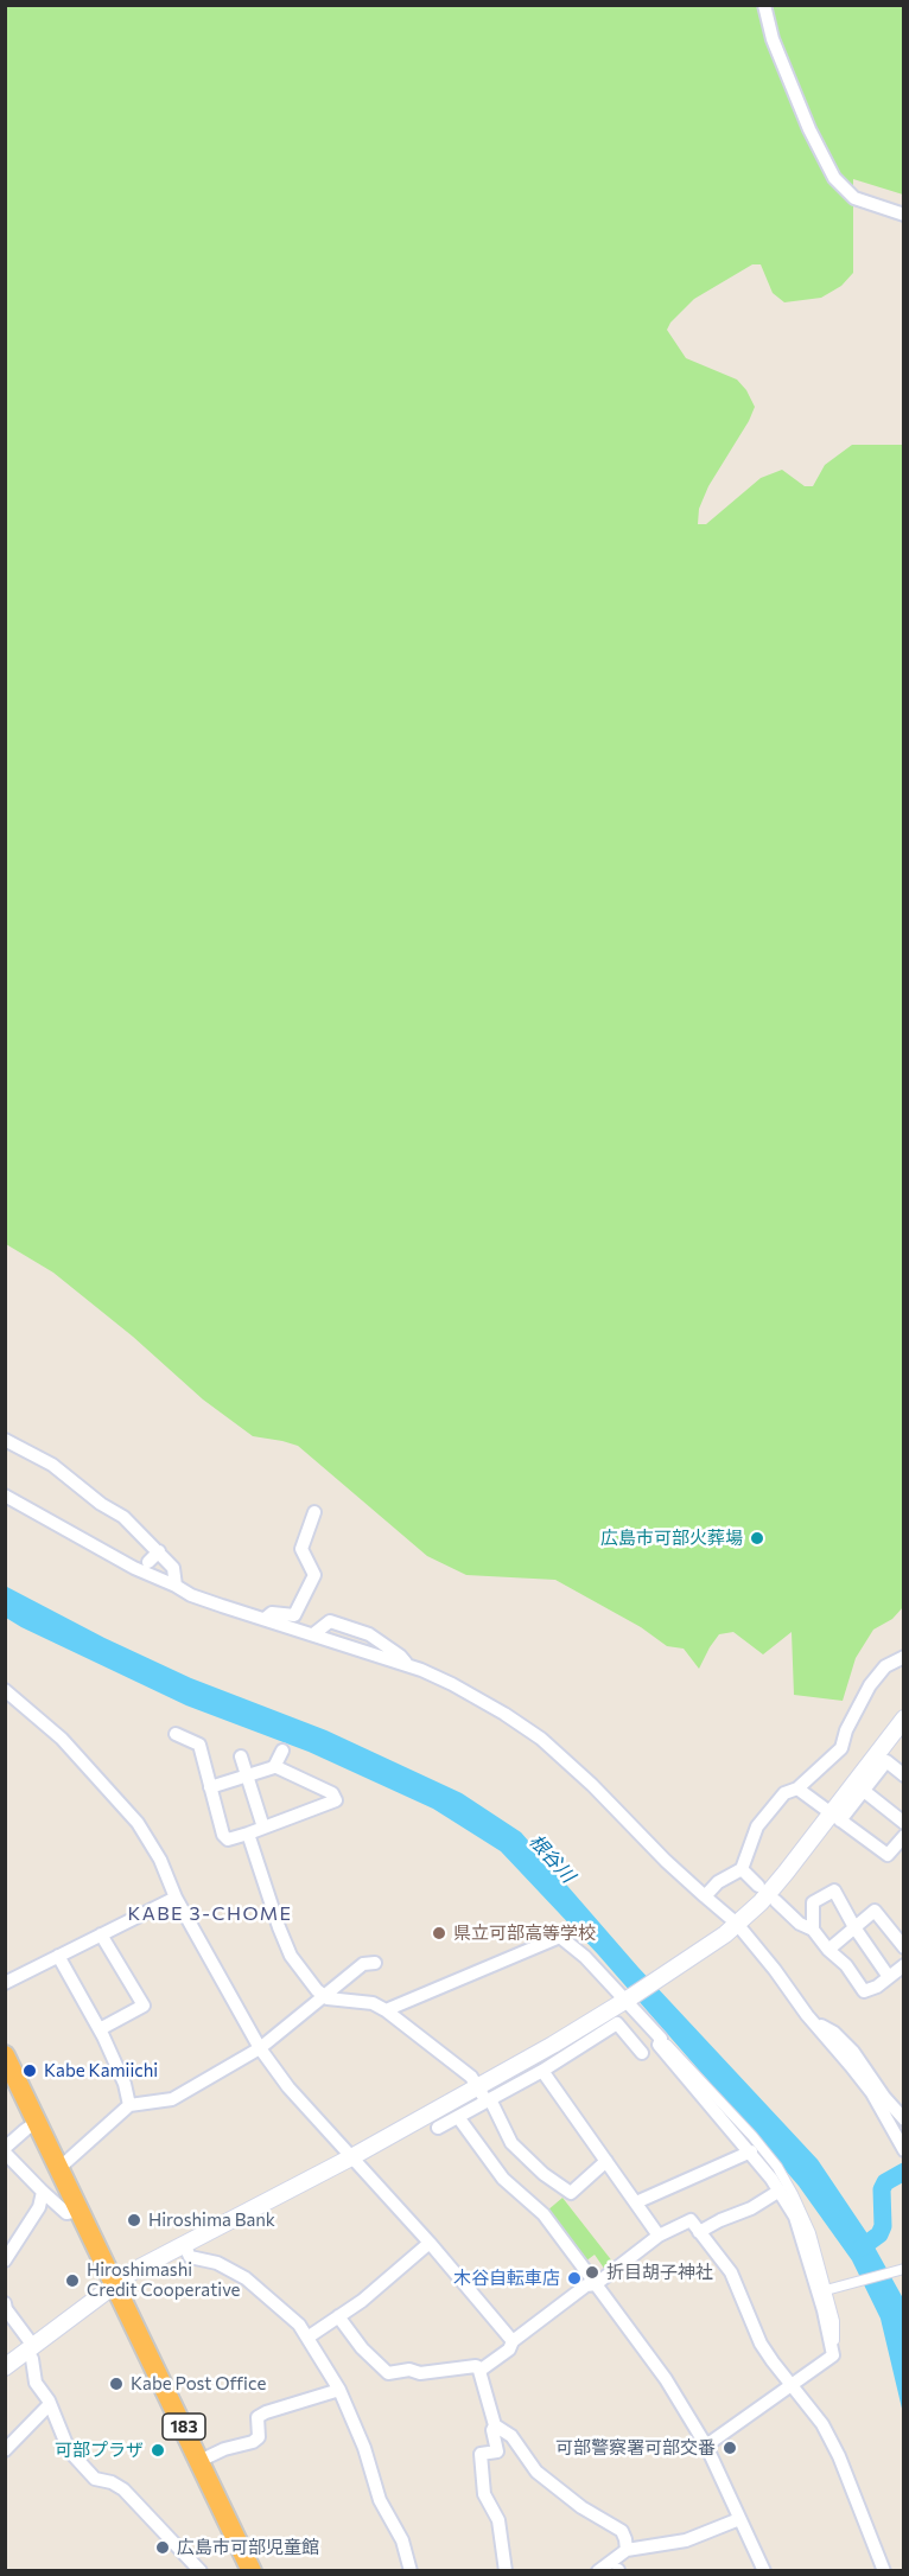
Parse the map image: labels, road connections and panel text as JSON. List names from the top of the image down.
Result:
{
  "streets": {
    "highway": ["183"]
  },
  "districts": ["KABE 3-CHOME"],
  "water": ["根谷川"],
  "places": [
    "広島市可部火葬場",
    "県立可部高等学校",
    "Kabe Kamiichi",
    "Hiroshima Bank",
    "折目胡子神社",
    "木谷自転車店",
    "Hiroshimashi Credit Cooperative",
    "Kabe Post Office",
    "可部警察署可部交番",
    "可部プラザ",
    "広島市可部児童館"
  ]
}
